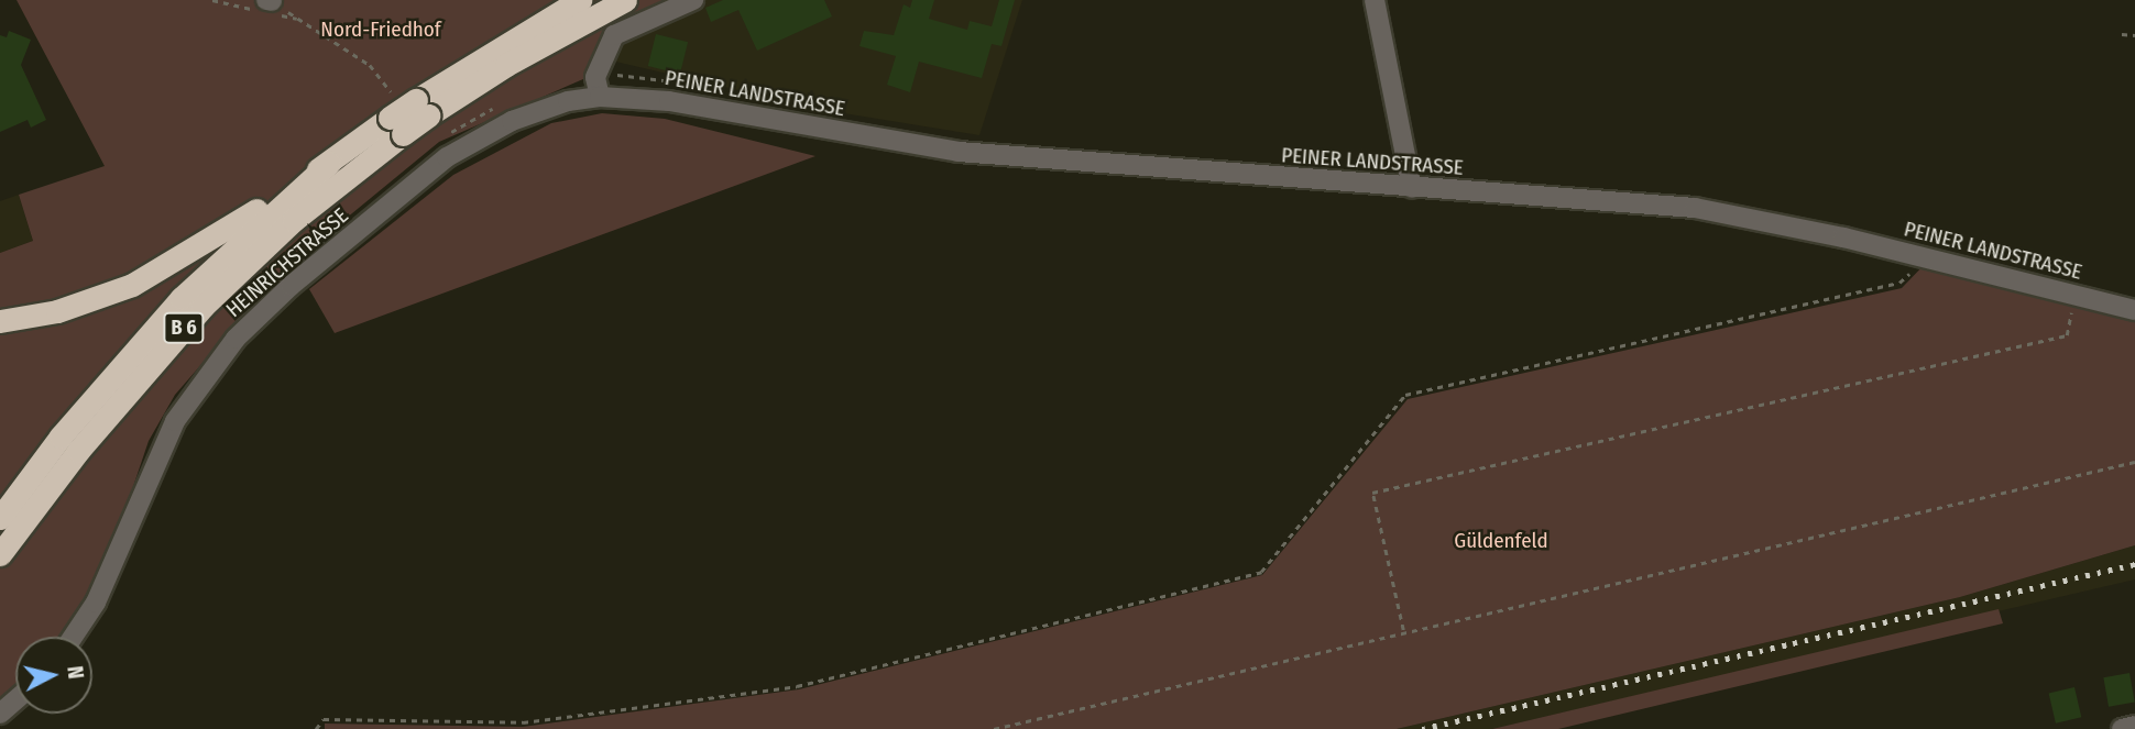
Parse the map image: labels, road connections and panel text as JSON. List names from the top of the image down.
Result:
{
  "streets": {
    "highway": ["B 6"],
    "street": ["PEINER LANDSTRASSE", "HEINRICHSTRASSE"]
  },
  "crossings": [
    ["PEINER LANDSTRASSE", "HEINRICHSTRASSE"]
  ],
  "parks": ["Nord-Friedhof", "Güldenfeld"],
  "north": "right"
}
